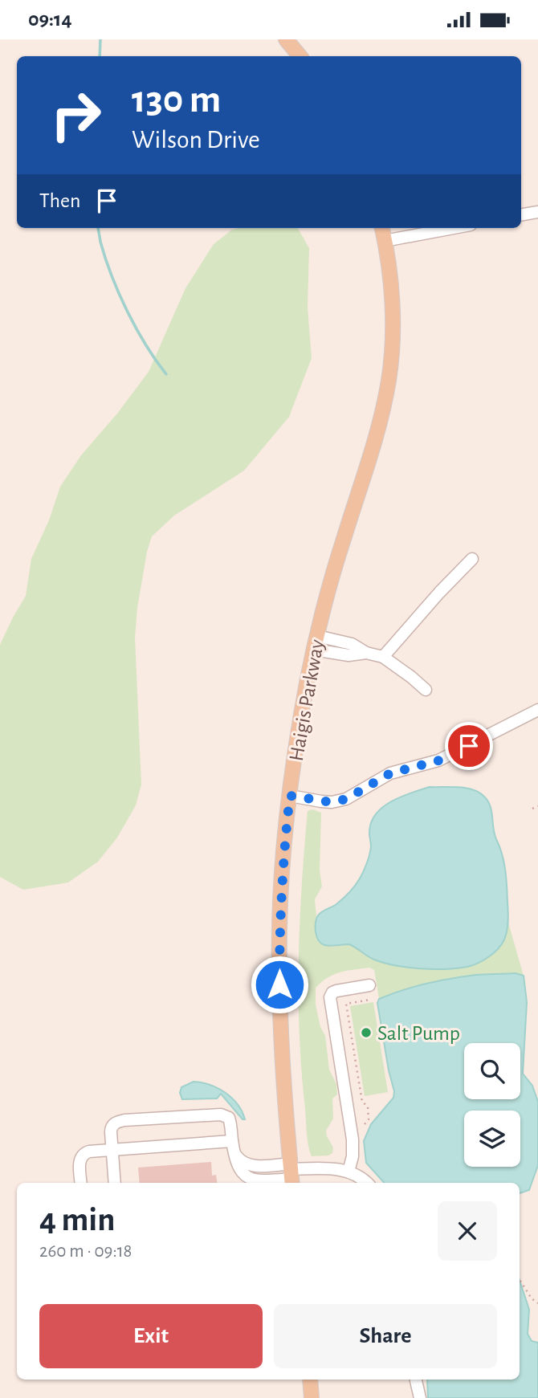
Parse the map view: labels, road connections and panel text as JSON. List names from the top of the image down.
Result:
{
  "streets": {
    "main road": ["Haigis Parkway"]
  },
  "places": ["Salt Pump"],
  "page": {
    "status": "09:14",
    "turn": ["130 m", "Wilson Drive"],
    "then": "Then",
    "heading": ["4 min", "260 m · 09:18"],
    "buttons": ["Exit", "Share"]
  }
}
